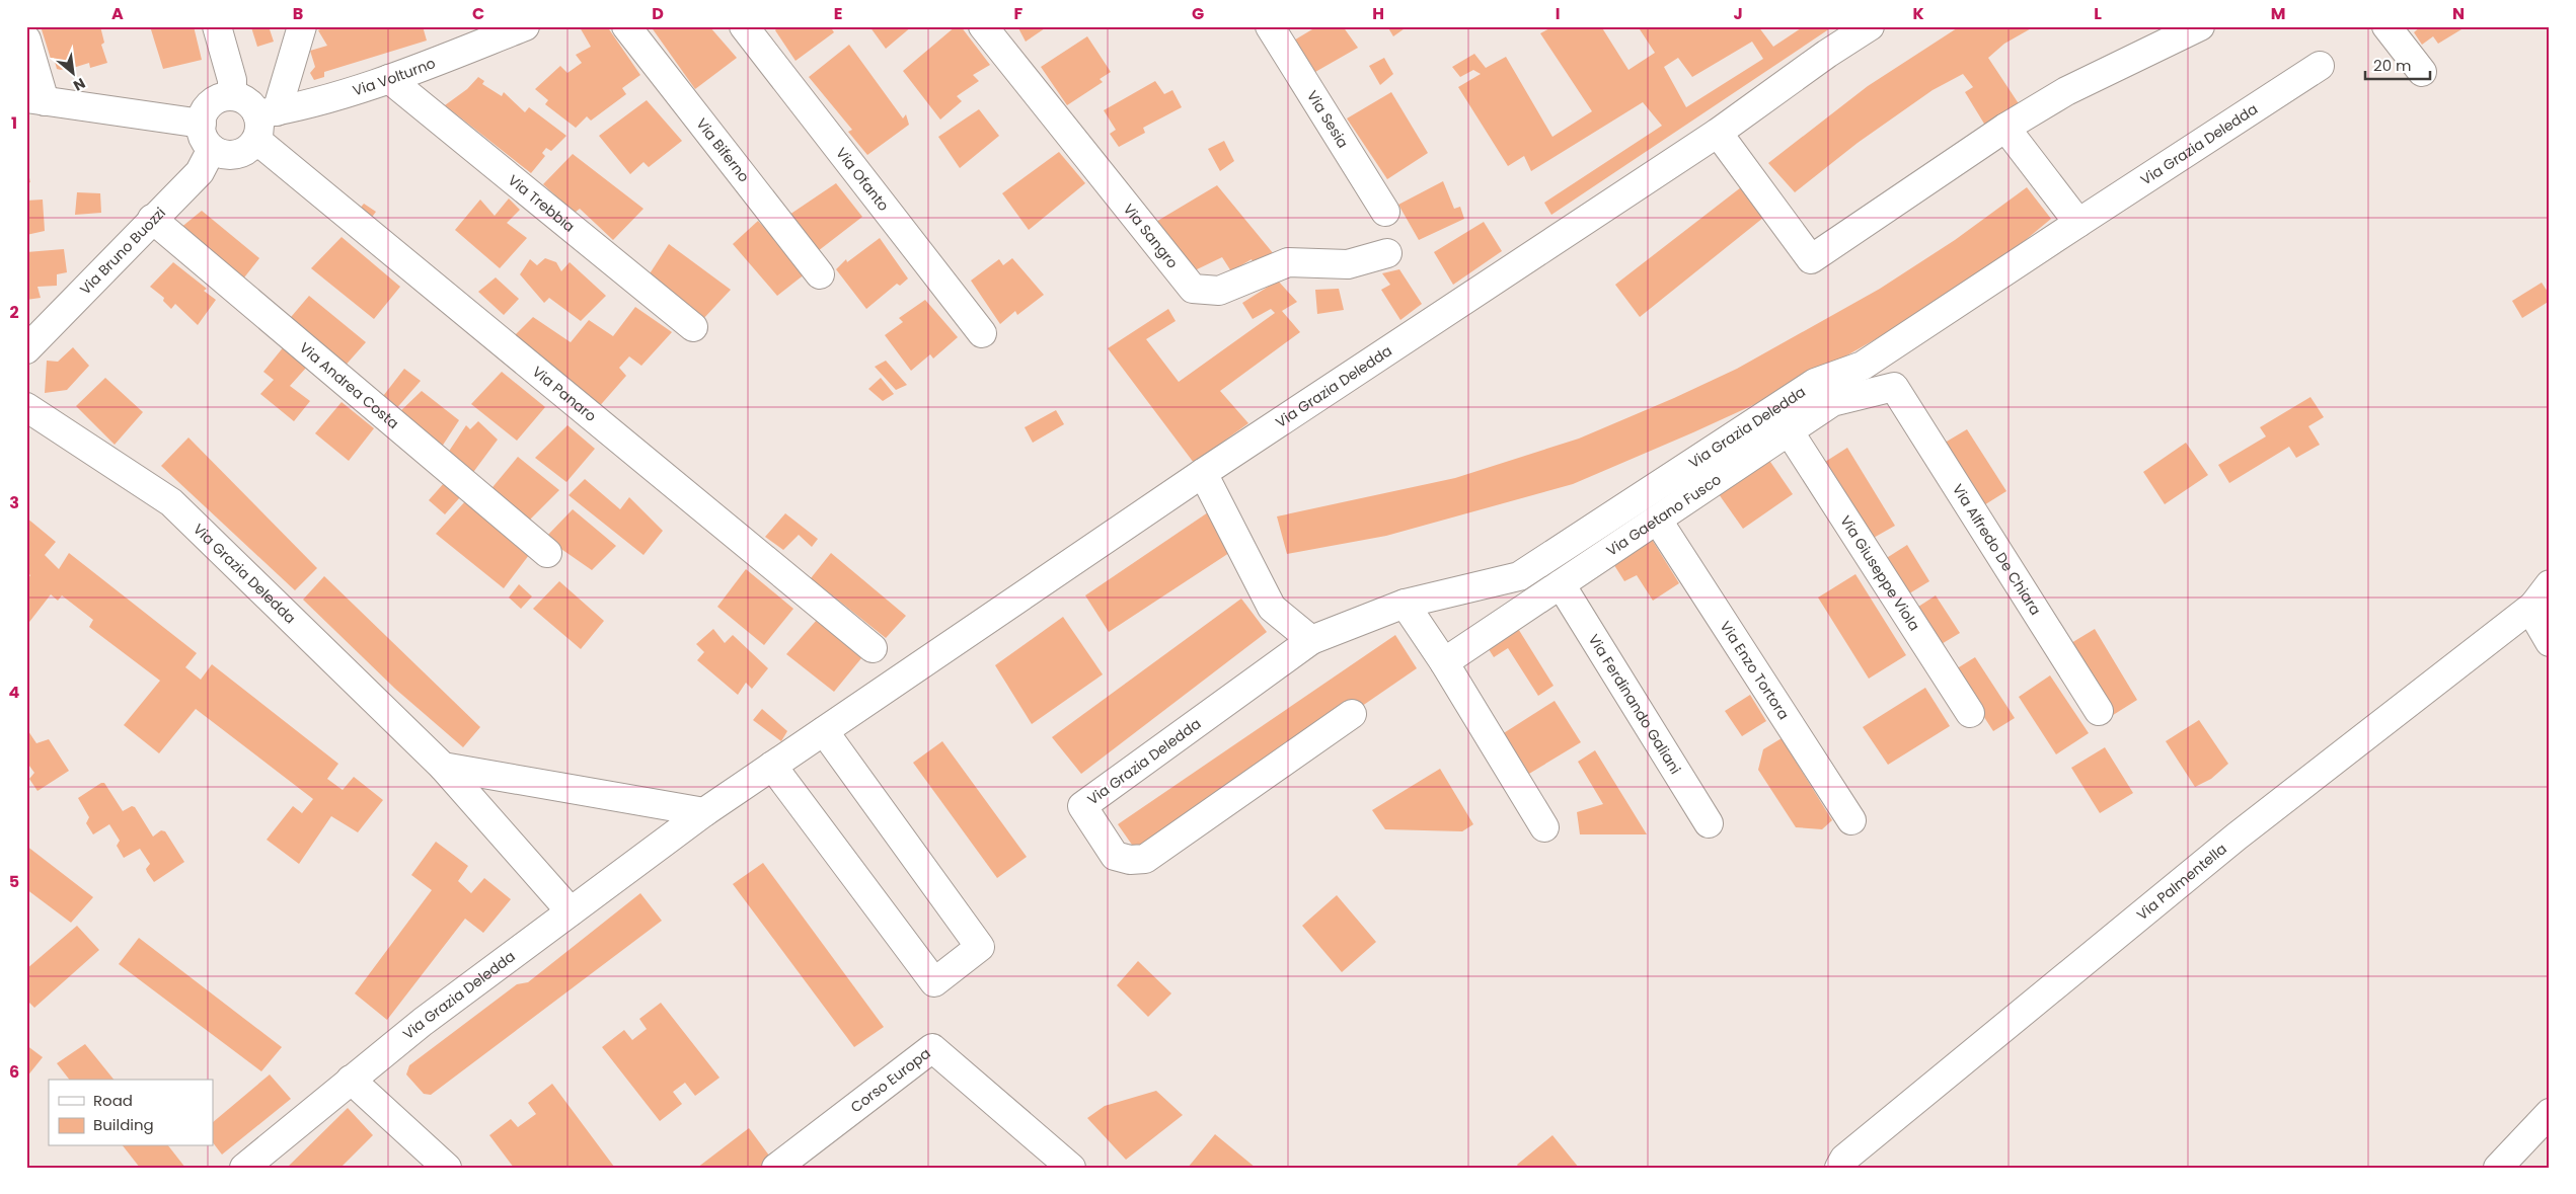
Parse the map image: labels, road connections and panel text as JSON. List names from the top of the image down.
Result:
{
  "streets": {
    "street": [
      "Via Volturno",
      "Via Sesia",
      "Via Grazia Deledda",
      "Via Biferno",
      "Via Ofanto",
      "Via Trebbia",
      "Via Sangro",
      "Via Bruno Buozzi",
      "Via Andrea Costa",
      "Via Panaro",
      "Via Gaetano Fusco",
      "Via Alfredo De Chiara",
      "Via Giuseppe Viola",
      "Via Enzo Tortora",
      "Via Ferdinando Galiani",
      "Via Palmentella",
      "Corso Europa"
    ]
  },
  "crossings": [
    ["Via Volturno", "Via Trebbia"],
    ["Via Volturno", "Via Bruno Buozzi"],
    ["Via Volturno", "Via Panaro"],
    ["Via Bruno Buozzi", "Via Andrea Costa"],
    ["Via Bruno Buozzi", "Via Panaro"],
    ["Via Gaetano Fusco", "Via Alfredo De Chiara"],
    ["Via Gaetano Fusco", "Via Giuseppe Viola"],
    ["Via Gaetano Fusco", "Via Enzo Tortora"],
    ["Via Gaetano Fusco", "Via Ferdinando Galiani"]
  ],
  "legend": ["Road", "Building"],
  "scale_bar": "20 m",
  "north": "bottom right",
  "grid": {
    "columns": [
      "A",
      "B",
      "C",
      "D",
      "E",
      "F",
      "G",
      "H",
      "I",
      "J",
      "K",
      "L",
      "M",
      "N"
    ],
    "rows": [
      "1",
      "2",
      "3",
      "4",
      "5",
      "6"
    ]
  }
}
